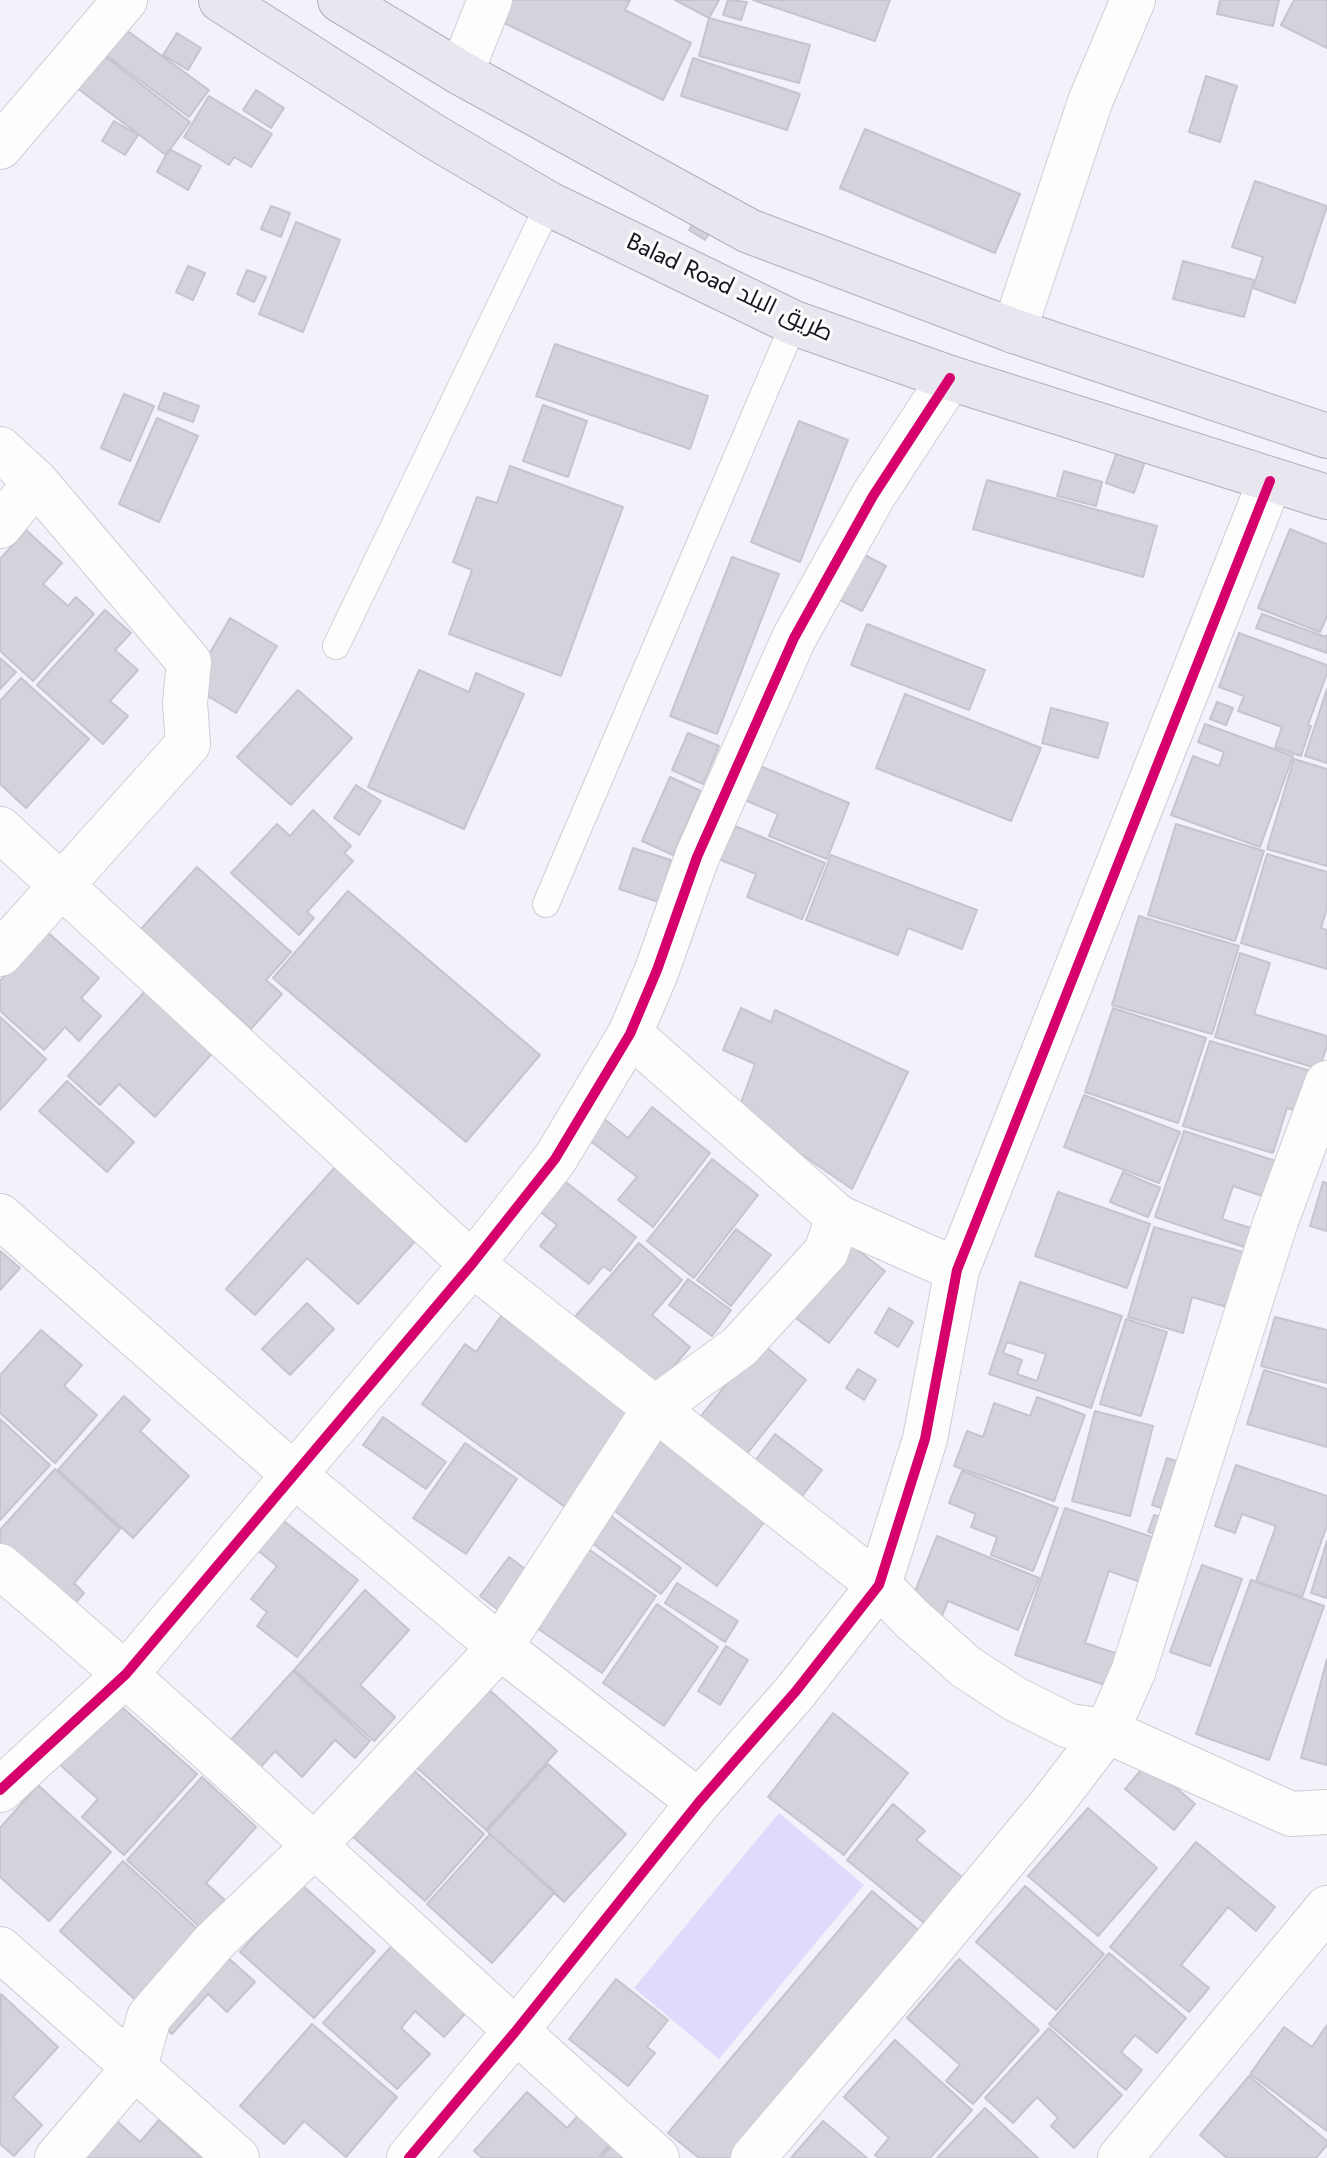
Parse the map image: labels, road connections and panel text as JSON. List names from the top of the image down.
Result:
{
  "streets": {
    "highway": ["Balad Road طريق البلد"]
  }
}
